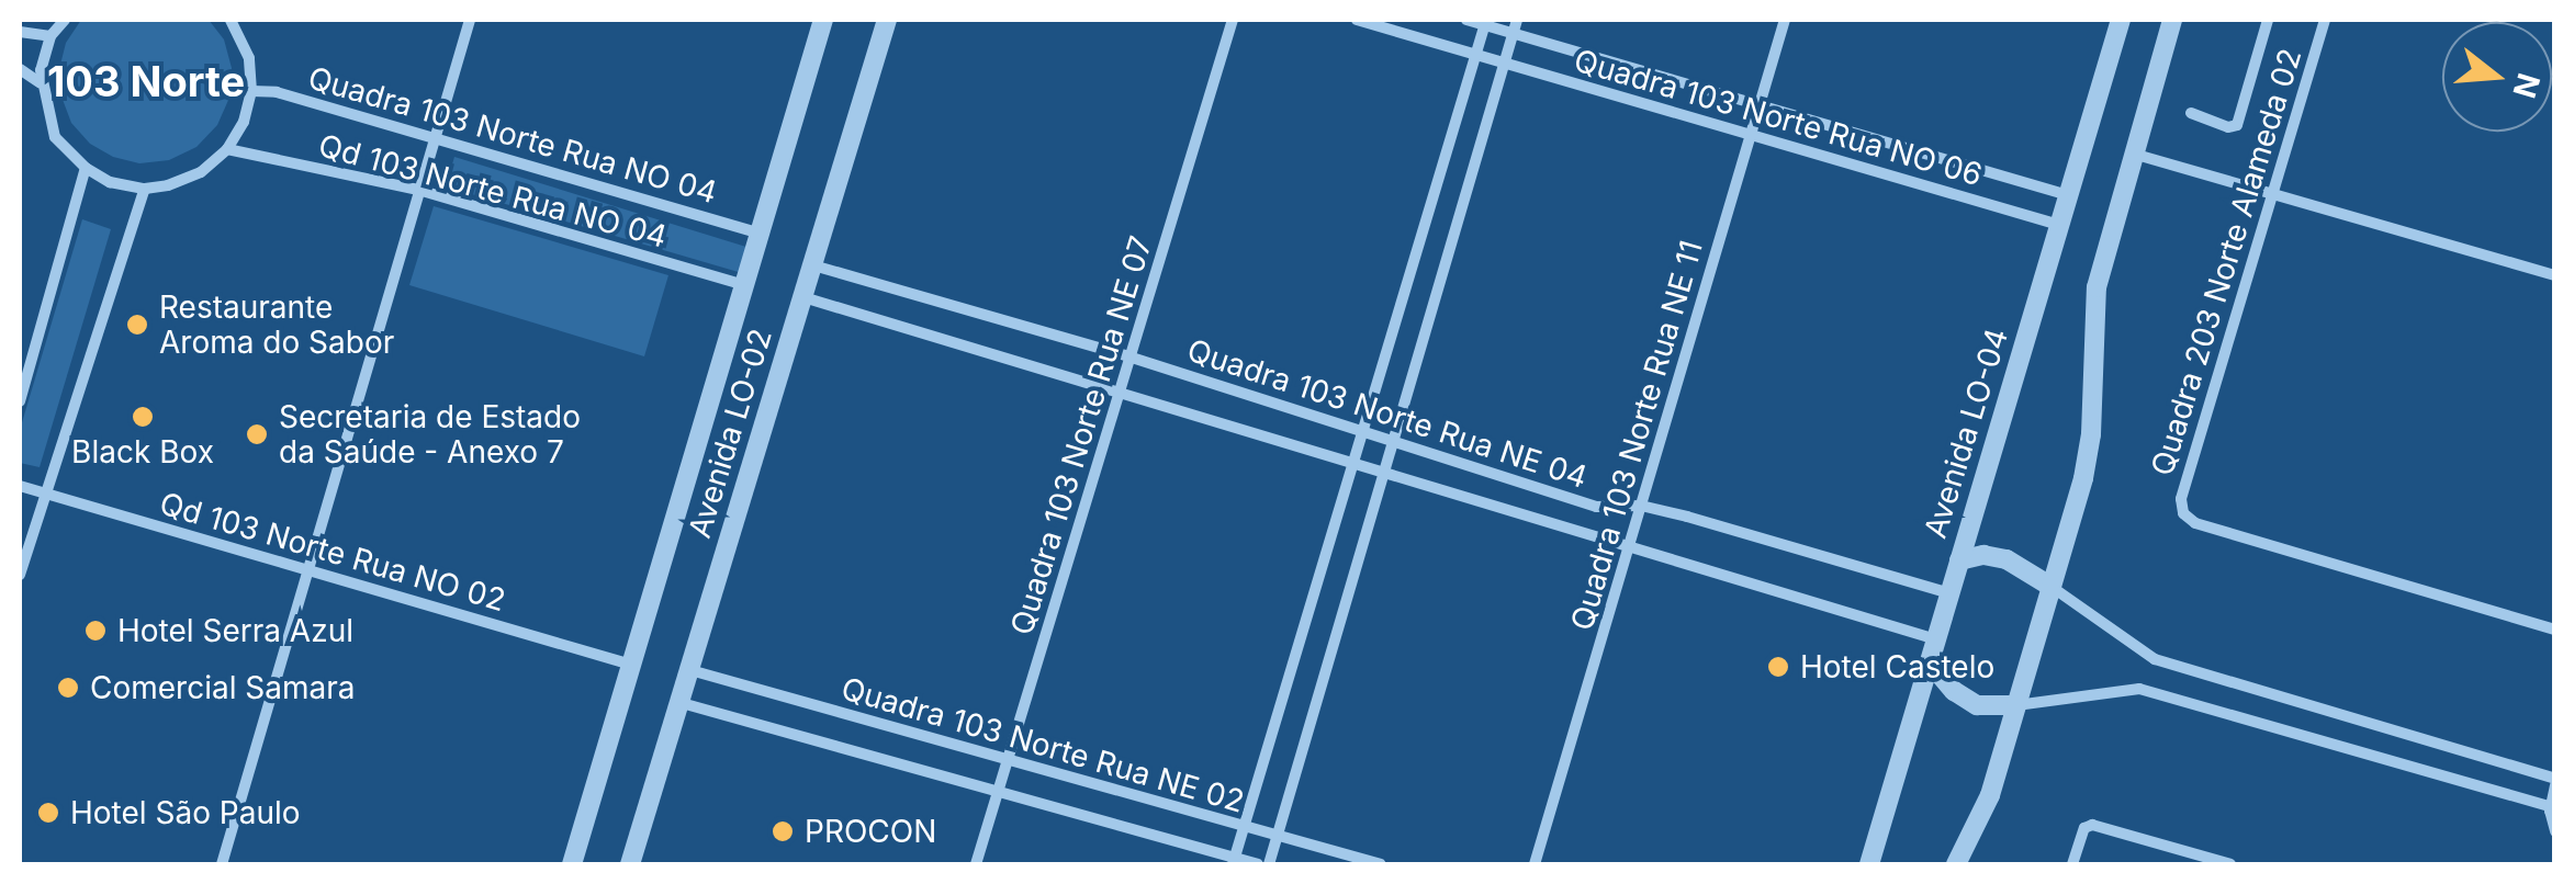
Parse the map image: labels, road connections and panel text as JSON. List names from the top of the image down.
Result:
{
  "streets": {
    "street": [
      "Quadra 103 Norte Rua NO 06",
      "Quadra 103 Norte Rua NO 04",
      "Qd 103 Norte Rua NO 04",
      "Quadra 203 Norte Alameda 02",
      "Quadra 103 Norte Rua NE 04",
      "Avenida LO-02",
      "Avenida LO-04",
      "Quadra 103 Norte Rua NE 07",
      "Quadra 103 Norte Rua NE 11",
      "Qd 103 Norte Rua NO 02",
      "Quadra 103 Norte Rua NE 02"
    ]
  },
  "crossings": [
    ["Quadra 103 Norte Rua NO 06", "Avenida LO-04"],
    ["Quadra 103 Norte Rua NO 06", "Quadra 103 Norte Rua NE 11"],
    ["Quadra 103 Norte Rua NO 04", "Avenida LO-02"],
    ["Qd 103 Norte Rua NO 04", "Avenida LO-02"],
    ["Quadra 103 Norte Rua NE 04", "Avenida LO-02"],
    ["Quadra 103 Norte Rua NE 04", "Avenida LO-04"],
    ["Quadra 103 Norte Rua NE 04", "Quadra 103 Norte Rua NE 07"],
    ["Quadra 103 Norte Rua NE 04", "Quadra 103 Norte Rua NE 11"],
    ["Avenida LO-02", "Qd 103 Norte Rua NO 02"],
    ["Avenida LO-02", "Quadra 103 Norte Rua NE 02"],
    ["Quadra 103 Norte Rua NE 07", "Quadra 103 Norte Rua NE 02"]
  ],
  "districts": ["103 Norte"],
  "places": [
    "Restaurante Aroma do Sabor",
    "Black Box",
    "Secretaria de Estado da Saúde - Anexo 7",
    "Hotel Serra Azul",
    "Hotel Castelo",
    "Comercial Samara",
    "Hotel São Paulo",
    "PROCON"
  ],
  "north": "right"
}
